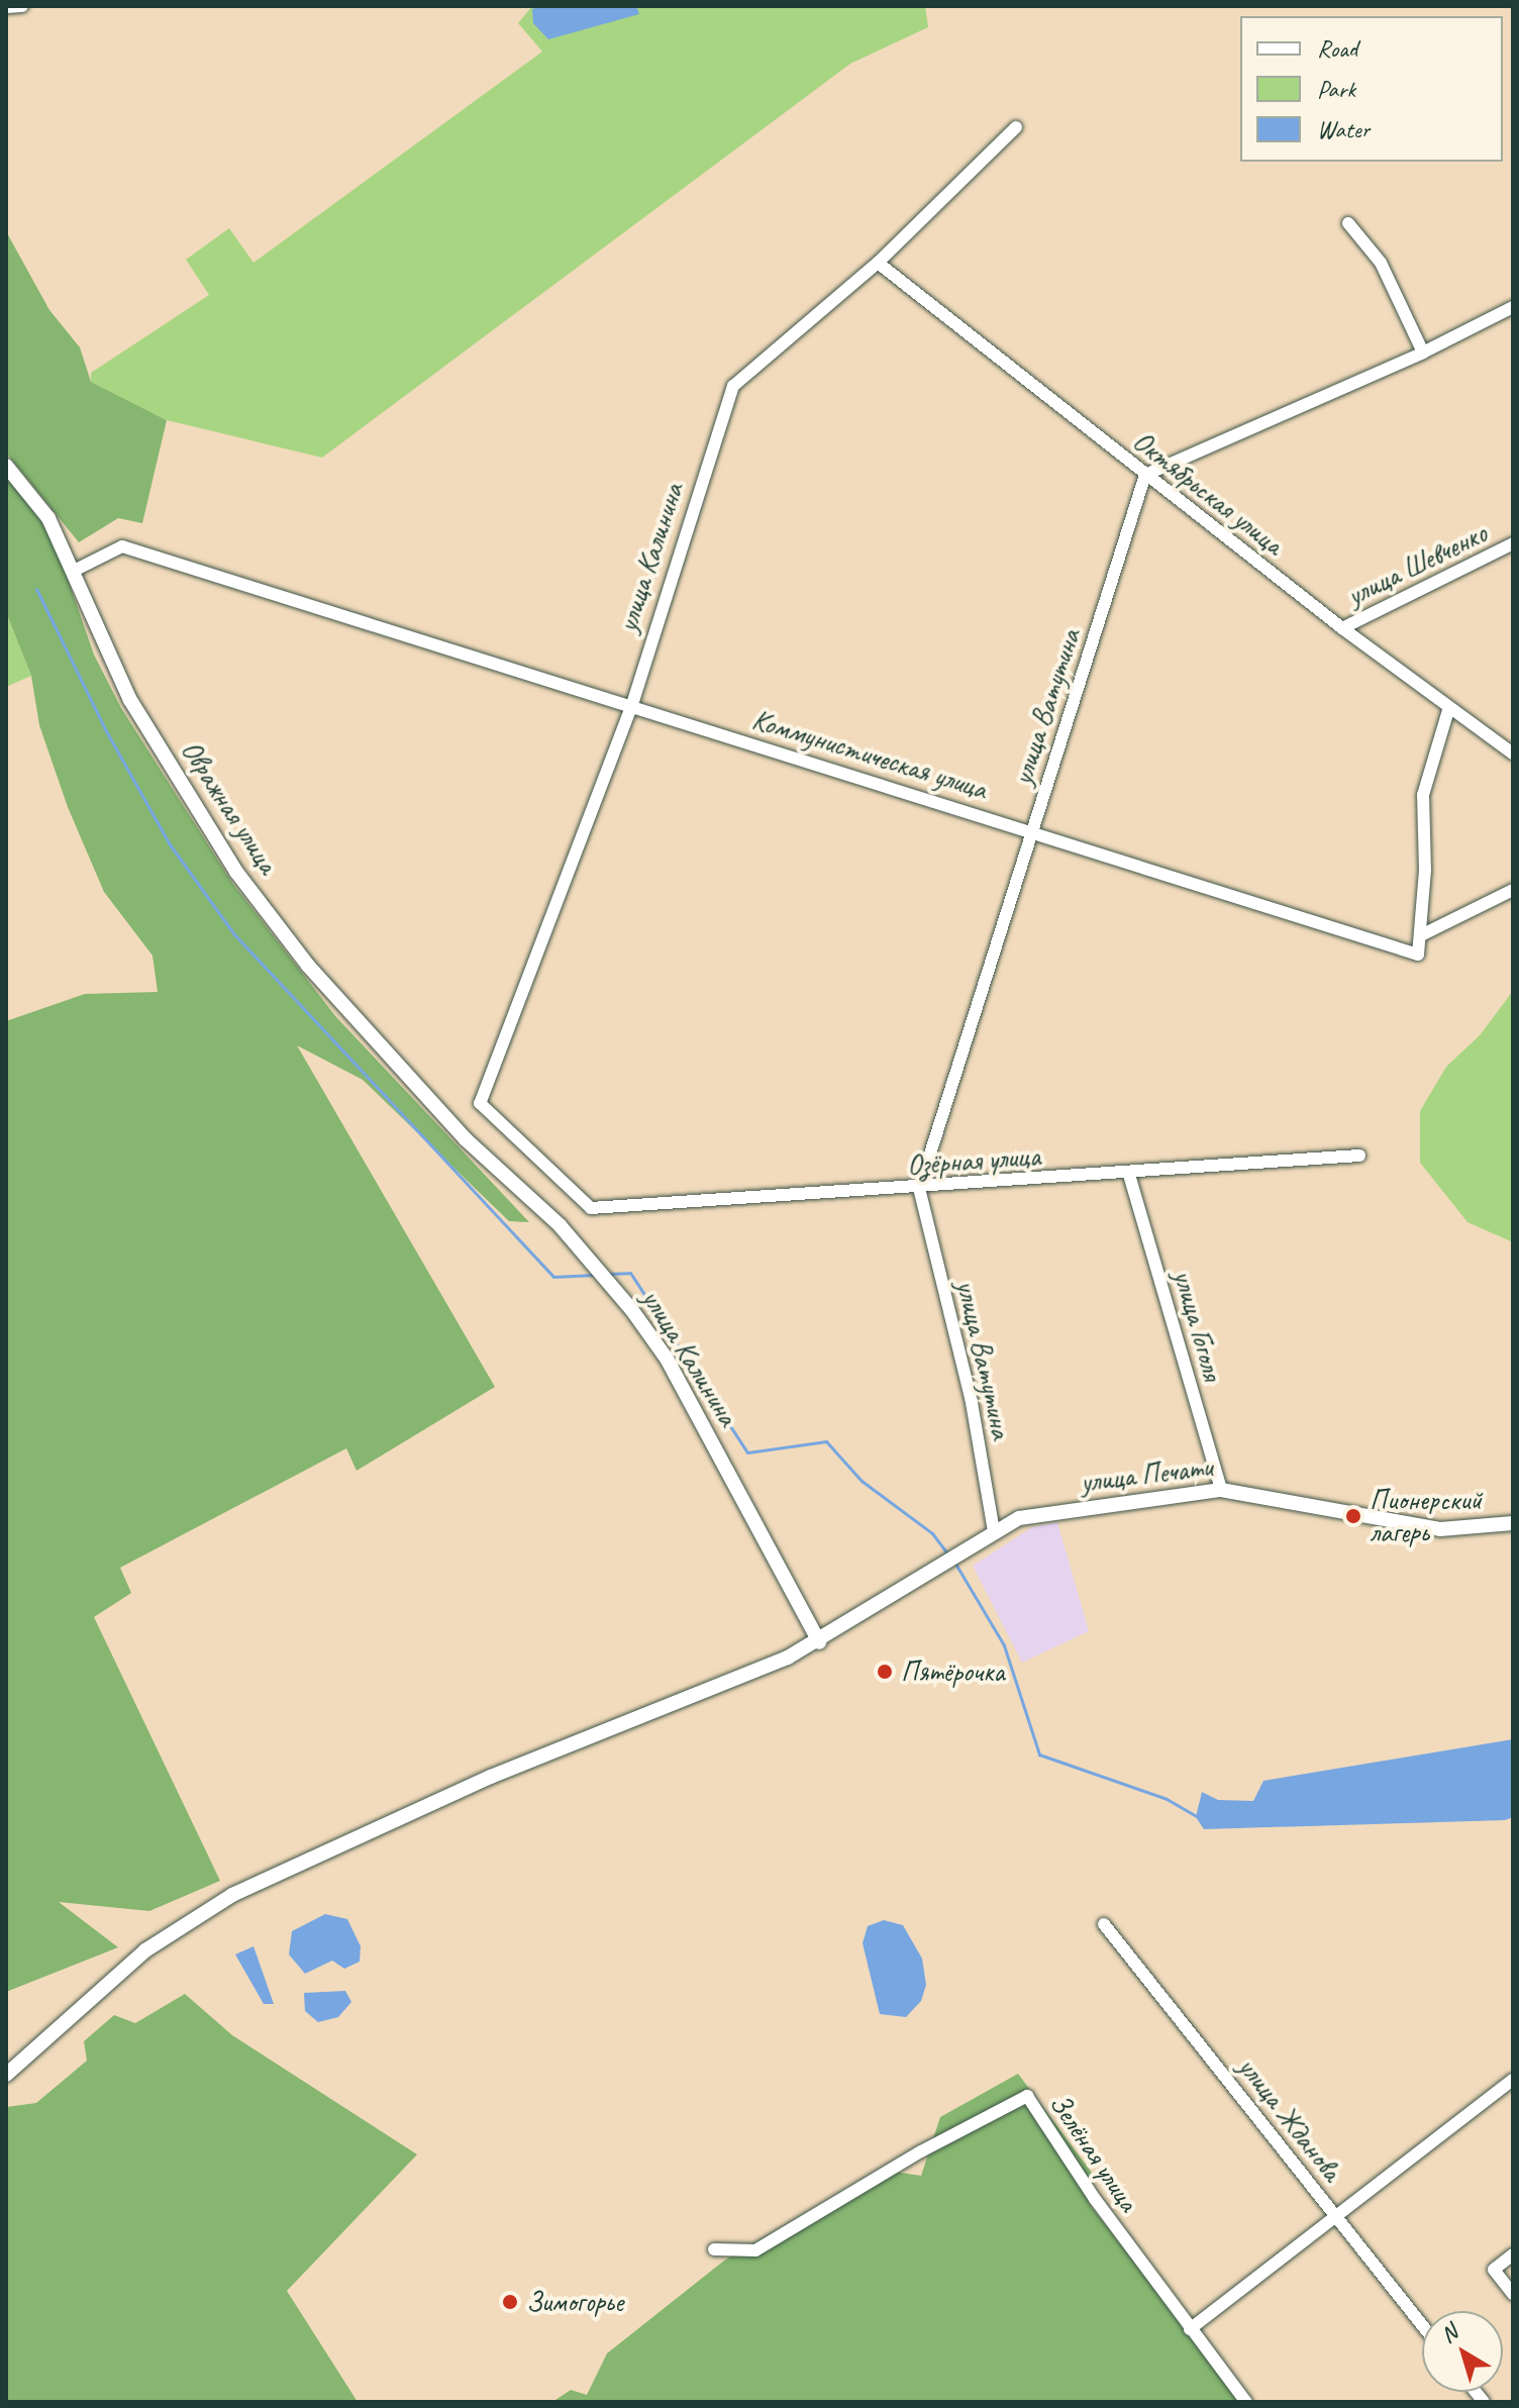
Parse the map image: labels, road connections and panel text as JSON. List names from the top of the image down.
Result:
{
  "streets": {
    "street": [
      "Октябрьская улица",
      "улица Калинина",
      "улица Шевченко",
      "улица Ватутина",
      "Коммунистическая улица",
      "Овражная улица",
      "Озёрная улица",
      "улица Гоголя",
      "улица Печати",
      "улица Жданова",
      "Зелёная улица"
    ]
  },
  "crossings": [
    ["Октябрьская улица", "улица Калинина"],
    ["Октябрьская улица", "улица Шевченко"],
    ["Октябрьская улица", "улица Ватутина"],
    ["улица Калинина", "Коммунистическая улица"],
    ["улица Калинина", "Овражная улица"],
    ["улица Калинина", "Озёрная улица"],
    ["улица Калинина", "улица Печати"],
    ["улица Ватутина", "Коммунистическая улица"],
    ["улица Ватутина", "Озёрная улица"],
    ["улица Ватутина", "улица Печати"],
    ["Коммунистическая улица", "Овражная улица"],
    ["Озёрная улица", "улица Гоголя"],
    ["улица Гоголя", "улица Печати"]
  ],
  "places": ["Пионерский лагерь", "Пятёрочка", "Зимогорье"],
  "legend": ["Road", "Park", "Water"],
  "north": "top left"
}
